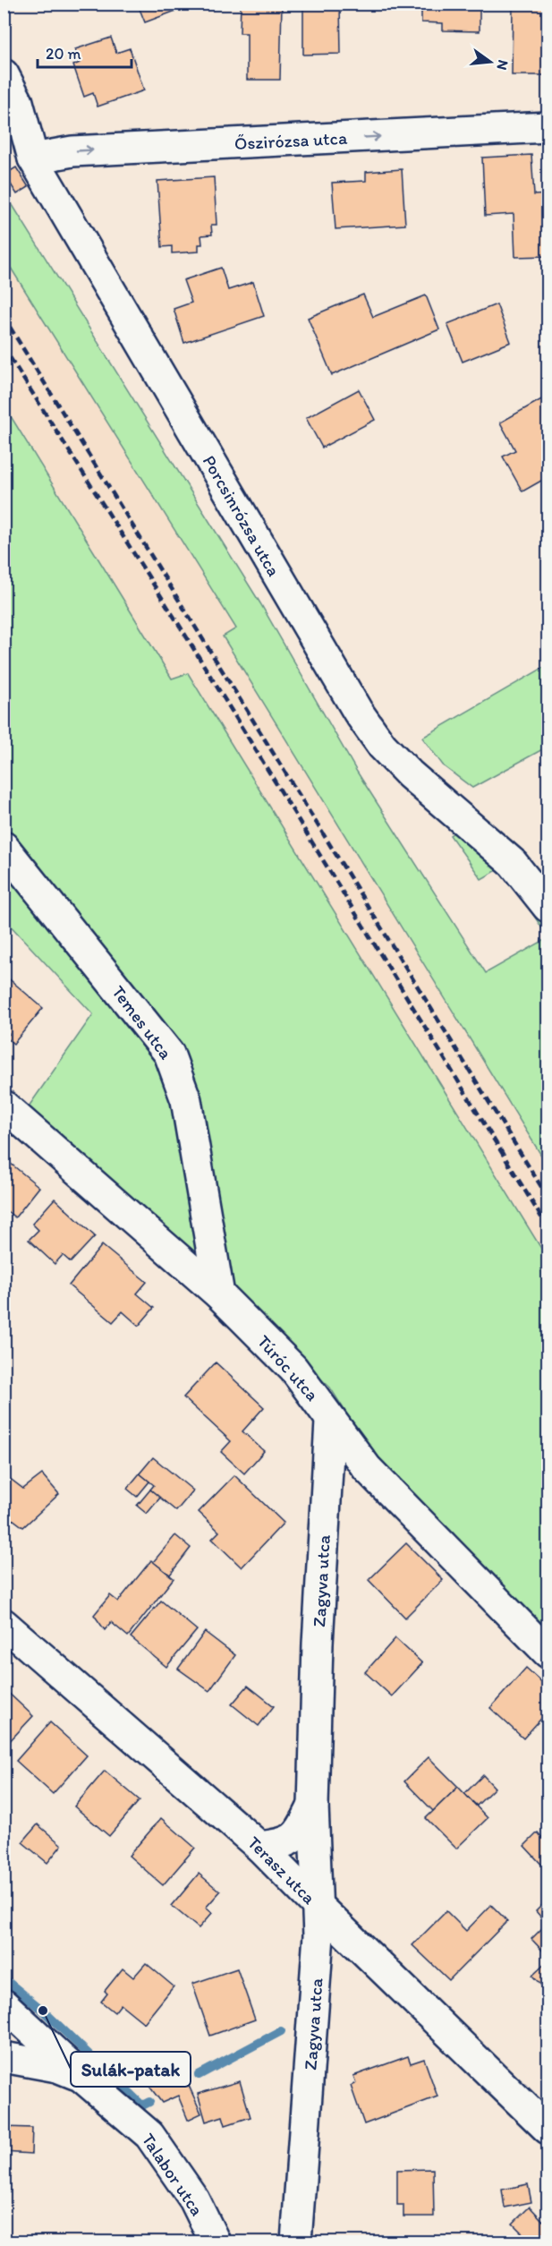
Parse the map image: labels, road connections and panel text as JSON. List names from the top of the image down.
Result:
{
  "streets": {
    "street": [
      "Őszirózsa utca",
      "Porcsinrózsa utca",
      "Temes utca",
      "Túróc utca",
      "Zagyva utca",
      "Terasz utca",
      "Talabor utca"
    ]
  },
  "crossings": [
    ["Őszirózsa utca", "Porcsinrózsa utca"],
    ["Temes utca", "Túróc utca"],
    ["Túróc utca", "Zagyva utca"],
    ["Zagyva utca", "Terasz utca"]
  ],
  "one_way": ["Őszirózsa utca"],
  "places": ["Sulák-patak"],
  "scale_bar": "20 m",
  "north": "right"
}
